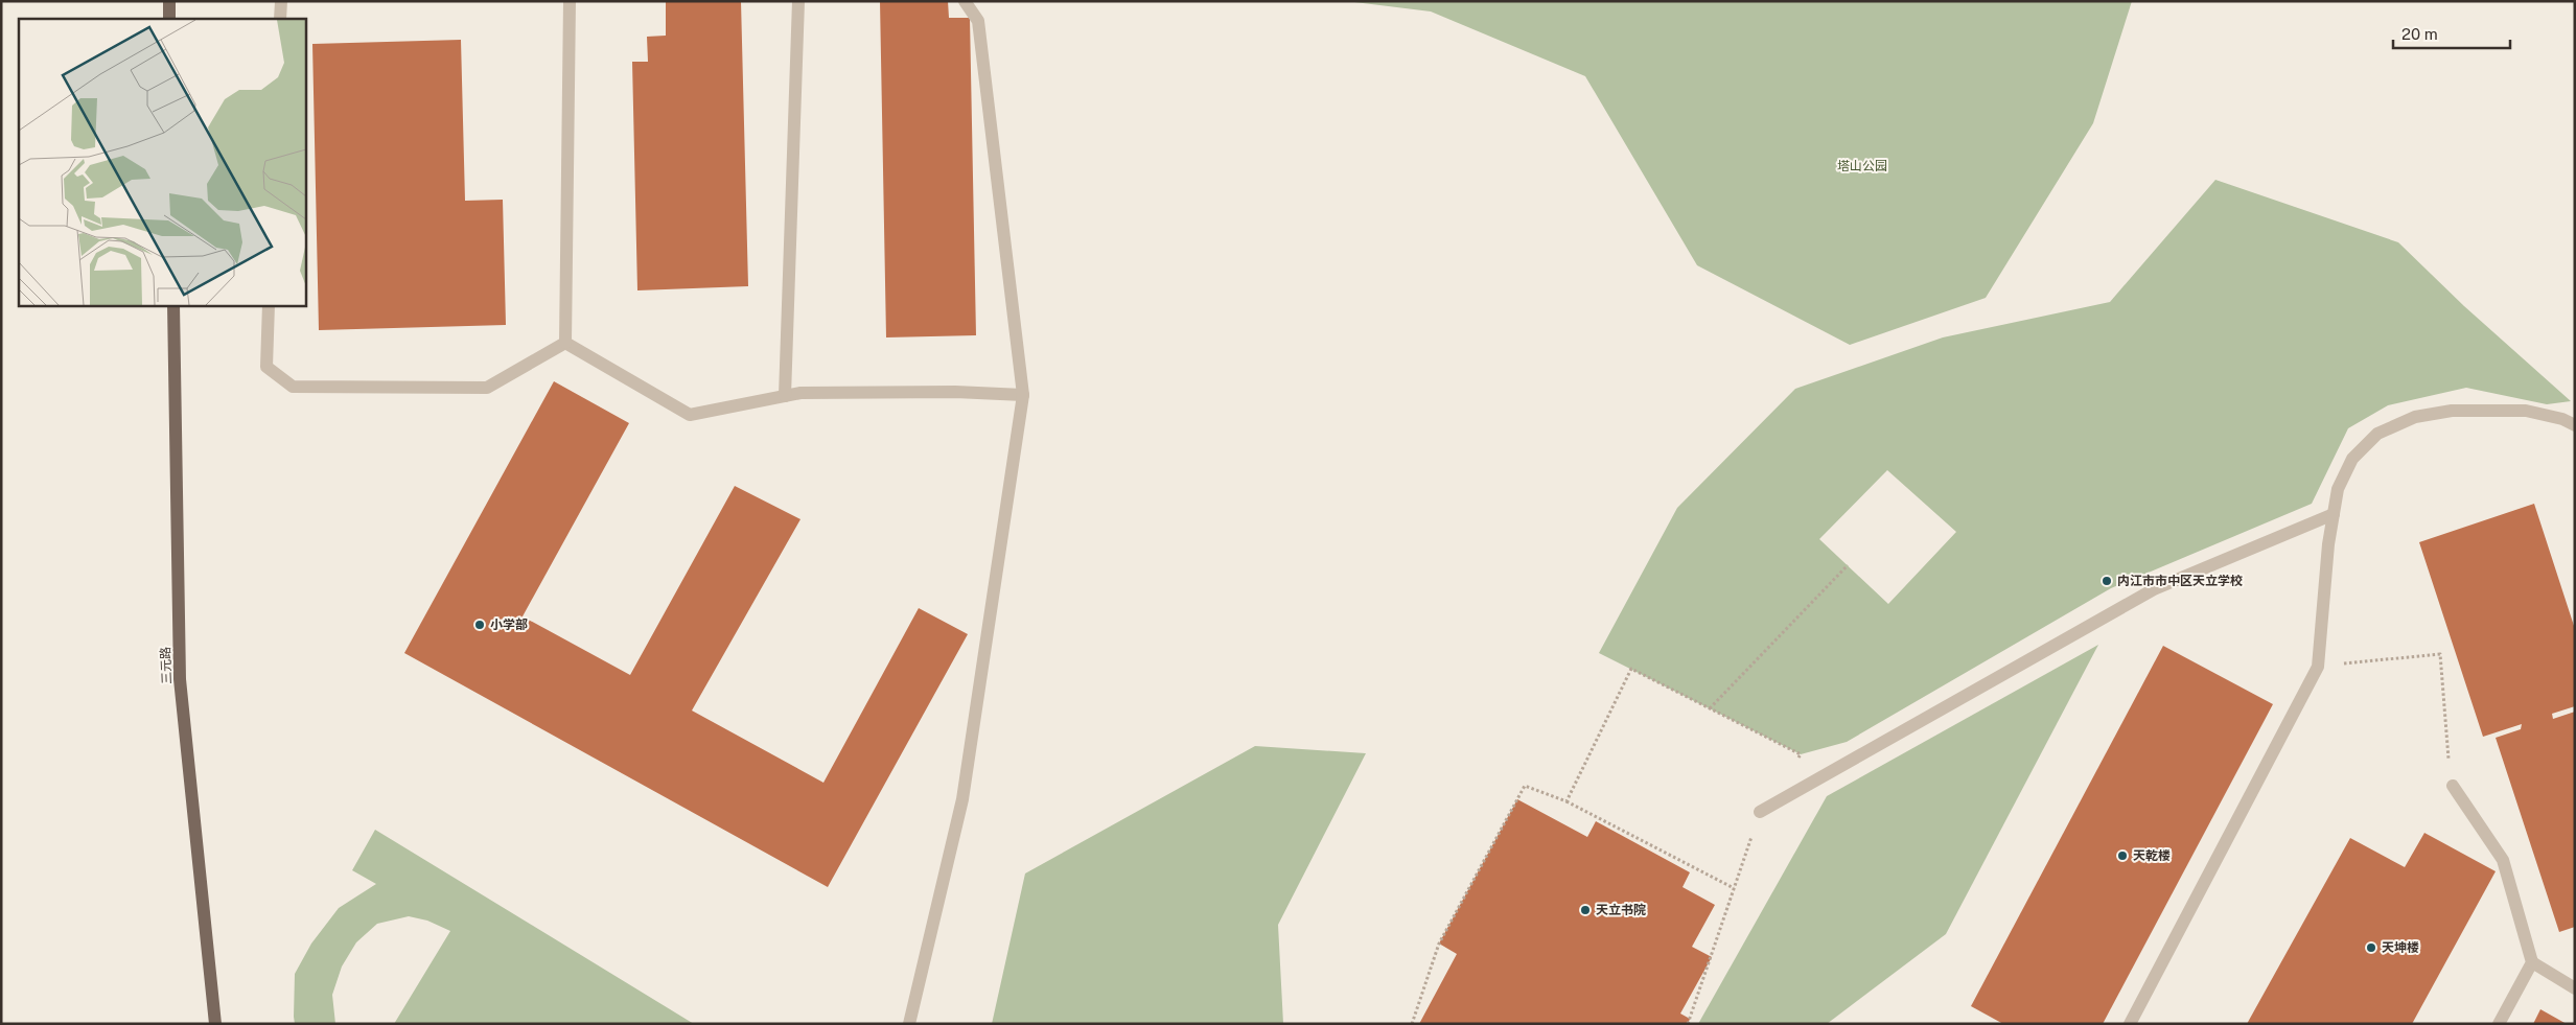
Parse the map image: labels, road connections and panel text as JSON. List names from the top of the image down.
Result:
{
  "streets": {
    "main road": ["三元路"]
  },
  "parks": ["塔山公园"],
  "places": [
    "内江市市中区天立学校",
    "小学部",
    "天乾楼",
    "天立书院",
    "天坤楼"
  ],
  "scale_bar": "20 m"
}
